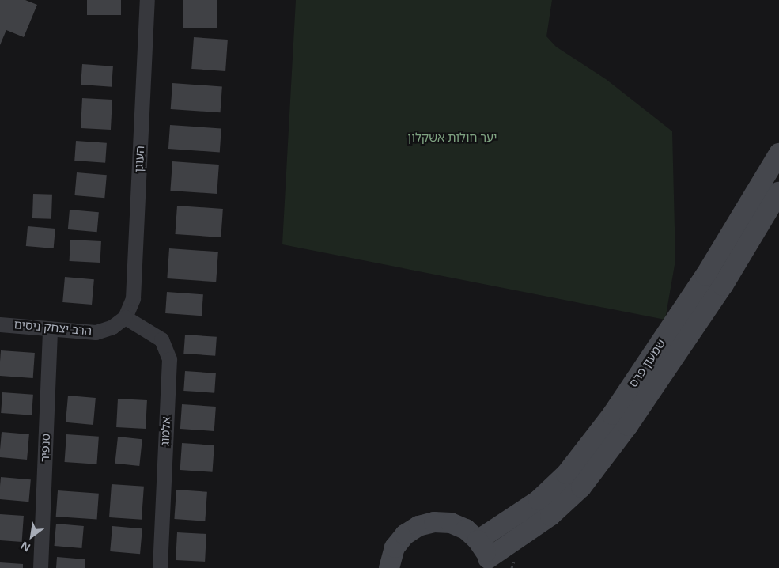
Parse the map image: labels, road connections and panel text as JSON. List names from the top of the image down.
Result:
{
  "streets": {
    "main road": ["שמעון פרס"],
    "street": [
      "העוגן",
      "הרב יצחק ניסים",
      "אלמוג",
      "סנפיר"
    ]
  },
  "crossings": [
    ["העוגן", "הרב יצחק ניסים"],
    ["העוגן", "אלמוג"],
    ["הרב יצחק ניסים", "אלמוג"],
    ["הרב יצחק ניסים", "סנפיר"]
  ],
  "parks": ["יער חולות אשקלון"],
  "north": "bottom left"
}
